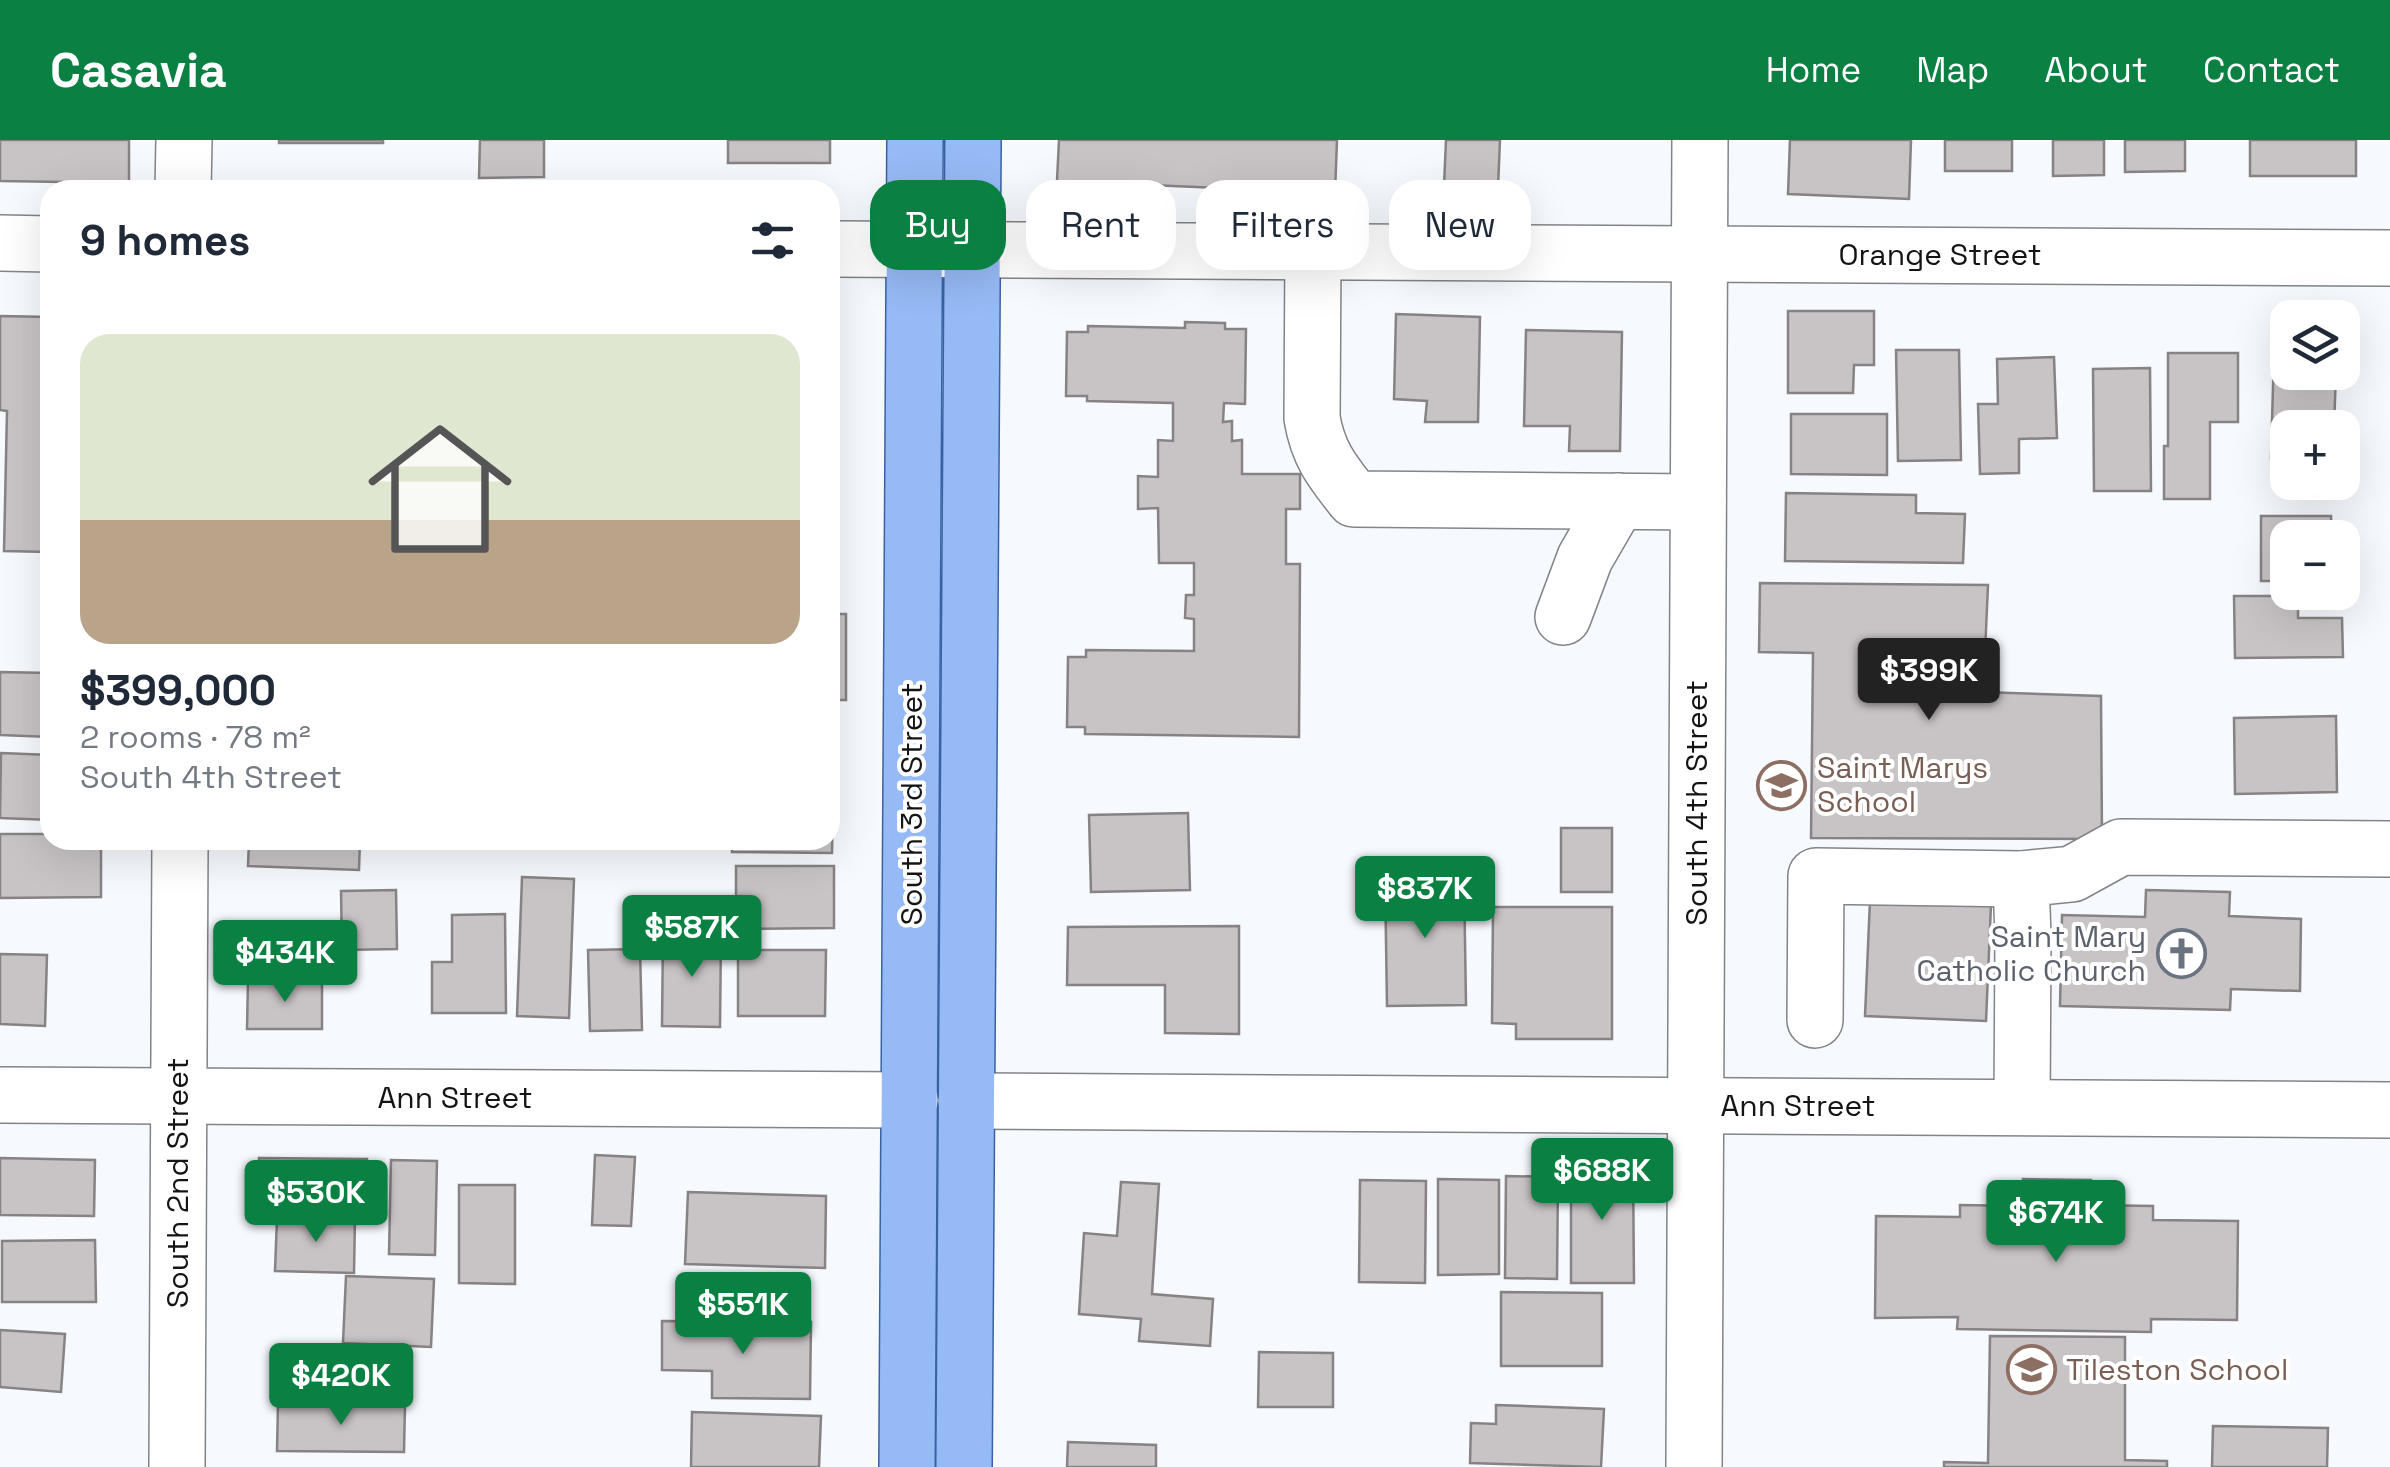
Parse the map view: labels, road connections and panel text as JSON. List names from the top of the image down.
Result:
{
  "streets": {
    "main road": ["South 3rd Street"],
    "street": [
      "Orange Street",
      "South 4th Street",
      "Ann Street",
      "South 2nd Street"
    ]
  },
  "crossings": [
    ["Orange Street", "South 4th Street"],
    ["South 4th Street", "Ann Street"],
    ["South 3rd Street", "Ann Street"],
    ["Ann Street", "South 2nd Street"]
  ],
  "places": {
    "school or university": ["Saint Marys School", "Tileston School"],
    "church": ["Saint Mary Catholic Church"]
  },
  "page": {
    "header": "Casavia",
    "nav": [
      "Home",
      "Map",
      "About",
      "Contact"
    ],
    "chip": [
      "Buy",
      "Rent",
      "Filters",
      "New"
    ],
    "heading": "9 homes",
    "map_buttons": ["+", "−"],
    "list": [
      {
        "name": "$399,000",
        "note": "2 rooms · 78 m² · South 4th Street"
      }
    ],
    "price": [
      "$399K",
      "$837K",
      "$587K",
      "$434K",
      "$688K",
      "$530K",
      "$674K",
      "$551K",
      "$420K"
    ]
  }
}
